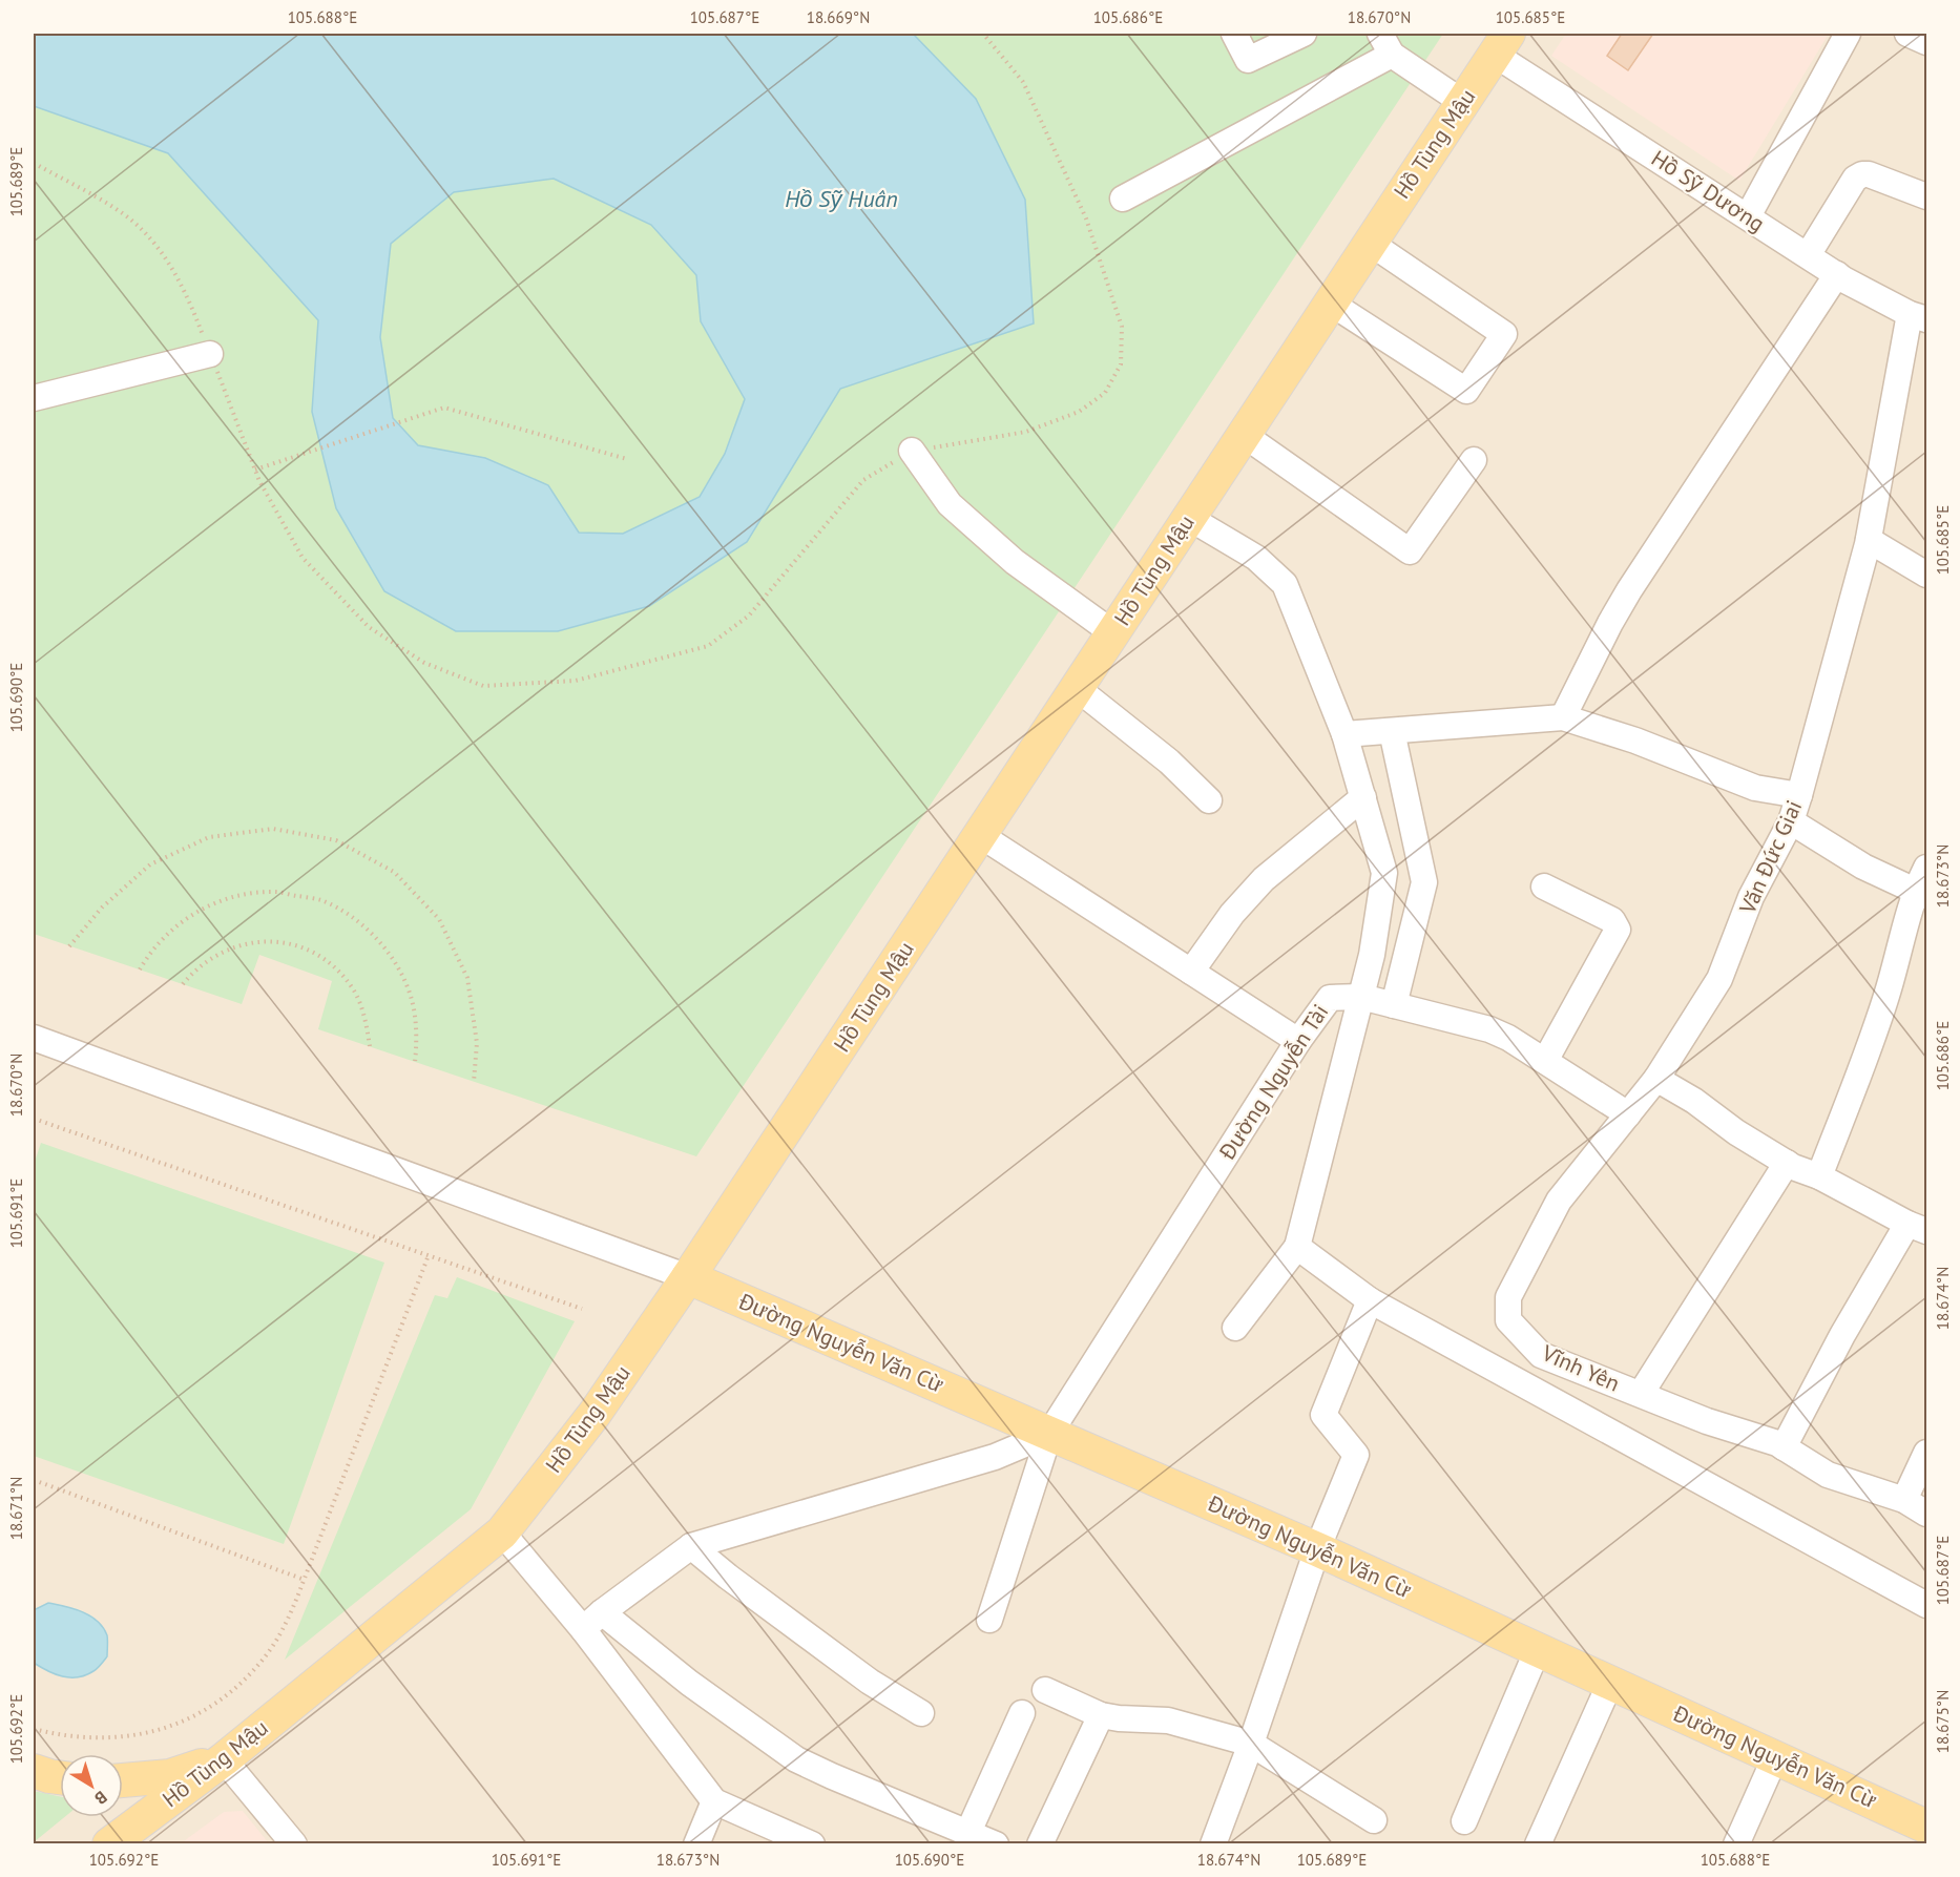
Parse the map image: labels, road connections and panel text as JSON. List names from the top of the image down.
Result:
{
  "streets": {
    "main road": ["Hồ Tùng Mậu", "Đường Nguyễn Văn Cừ"],
    "street": [
      "Hồ Sỹ Dương",
      "Văn Đức Giai",
      "Đường Nguyễn Tài",
      "Vĩnh Yên"
    ]
  },
  "crossings": [
    ["Hồ Tùng Mậu", "Hồ Sỹ Dương"],
    ["Hồ Tùng Mậu", "Đường Nguyễn Tài"],
    ["Hồ Tùng Mậu", "Đường Nguyễn Văn Cừ"],
    ["Hồ Sỹ Dương", "Văn Đức Giai"],
    ["Văn Đức Giai", "Vĩnh Yên"],
    ["Đường Nguyễn Tài", "Đường Nguyễn Văn Cừ"]
  ],
  "water": ["Hồ Sỹ Huân"],
  "north": "bottom right",
  "coordinates": [
    "105.688°E",
    "105.687°E",
    "18.669°N",
    "105.686°E",
    "18.670°N",
    "105.685°E",
    "105.689°E",
    "105.690°E",
    "18.673°N",
    "105.691°E",
    "18.674°N",
    "18.671°N",
    "18.675°N",
    "105.692°E"
  ]
}
